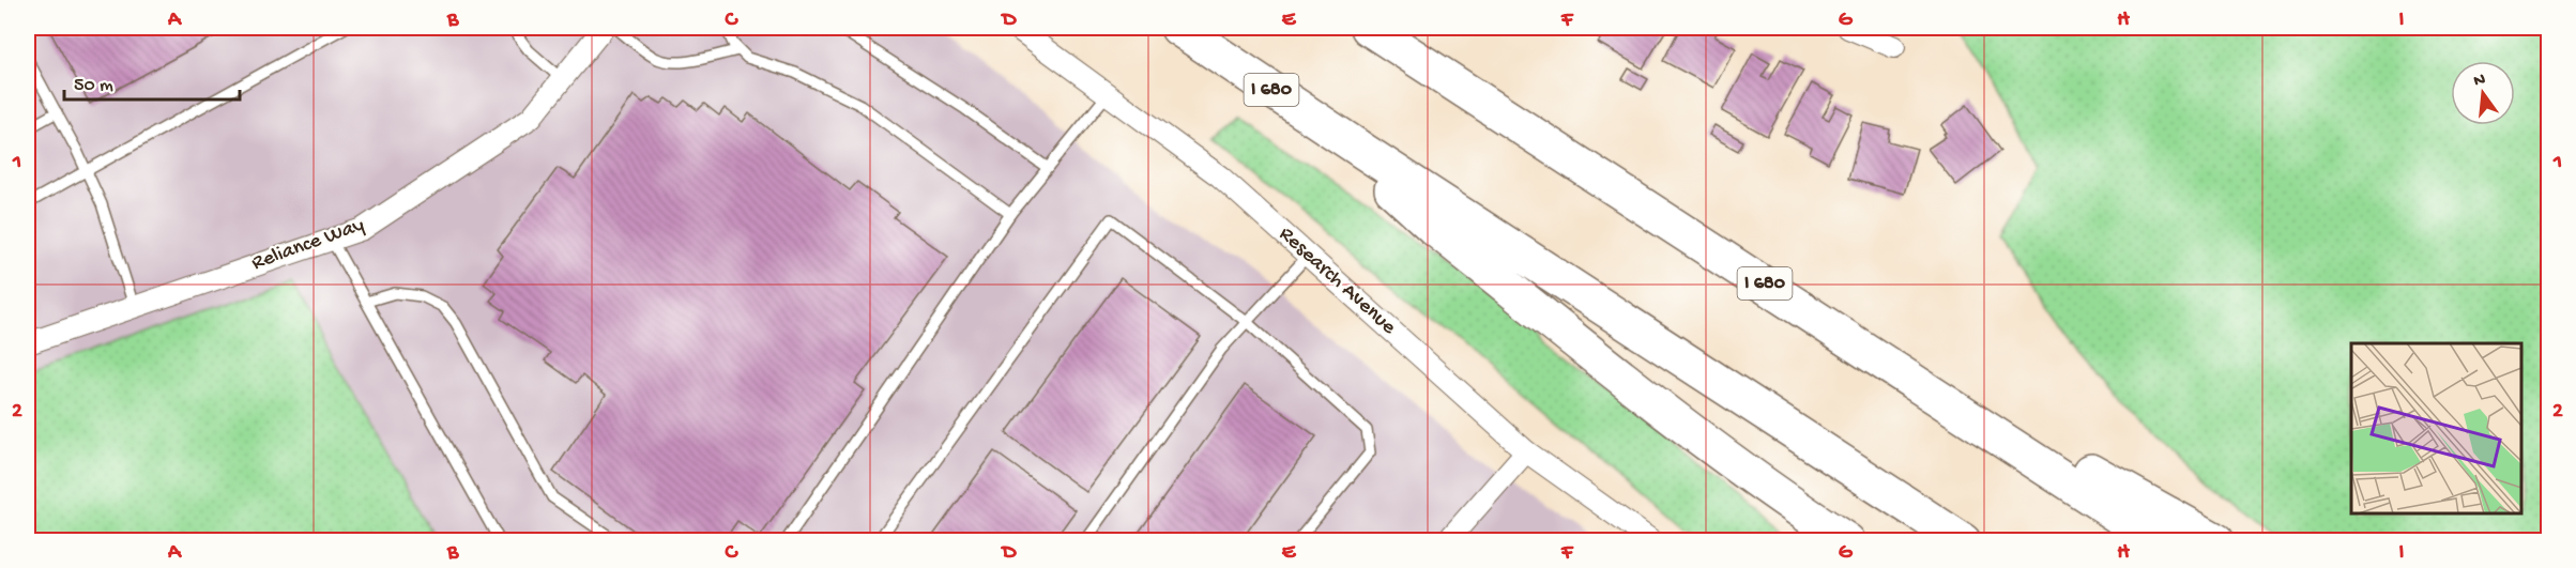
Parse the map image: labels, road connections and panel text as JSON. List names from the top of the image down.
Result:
{
  "streets": {
    "highway": ["I 680"],
    "street": ["Reliance Way", "Research Avenue"]
  },
  "scale_bar": "50 m",
  "north": "top",
  "grid": {
    "columns": [
      "A",
      "B",
      "C",
      "D",
      "E",
      "F",
      "G",
      "H",
      "I"
    ],
    "rows": ["1", "2"]
  }
}
